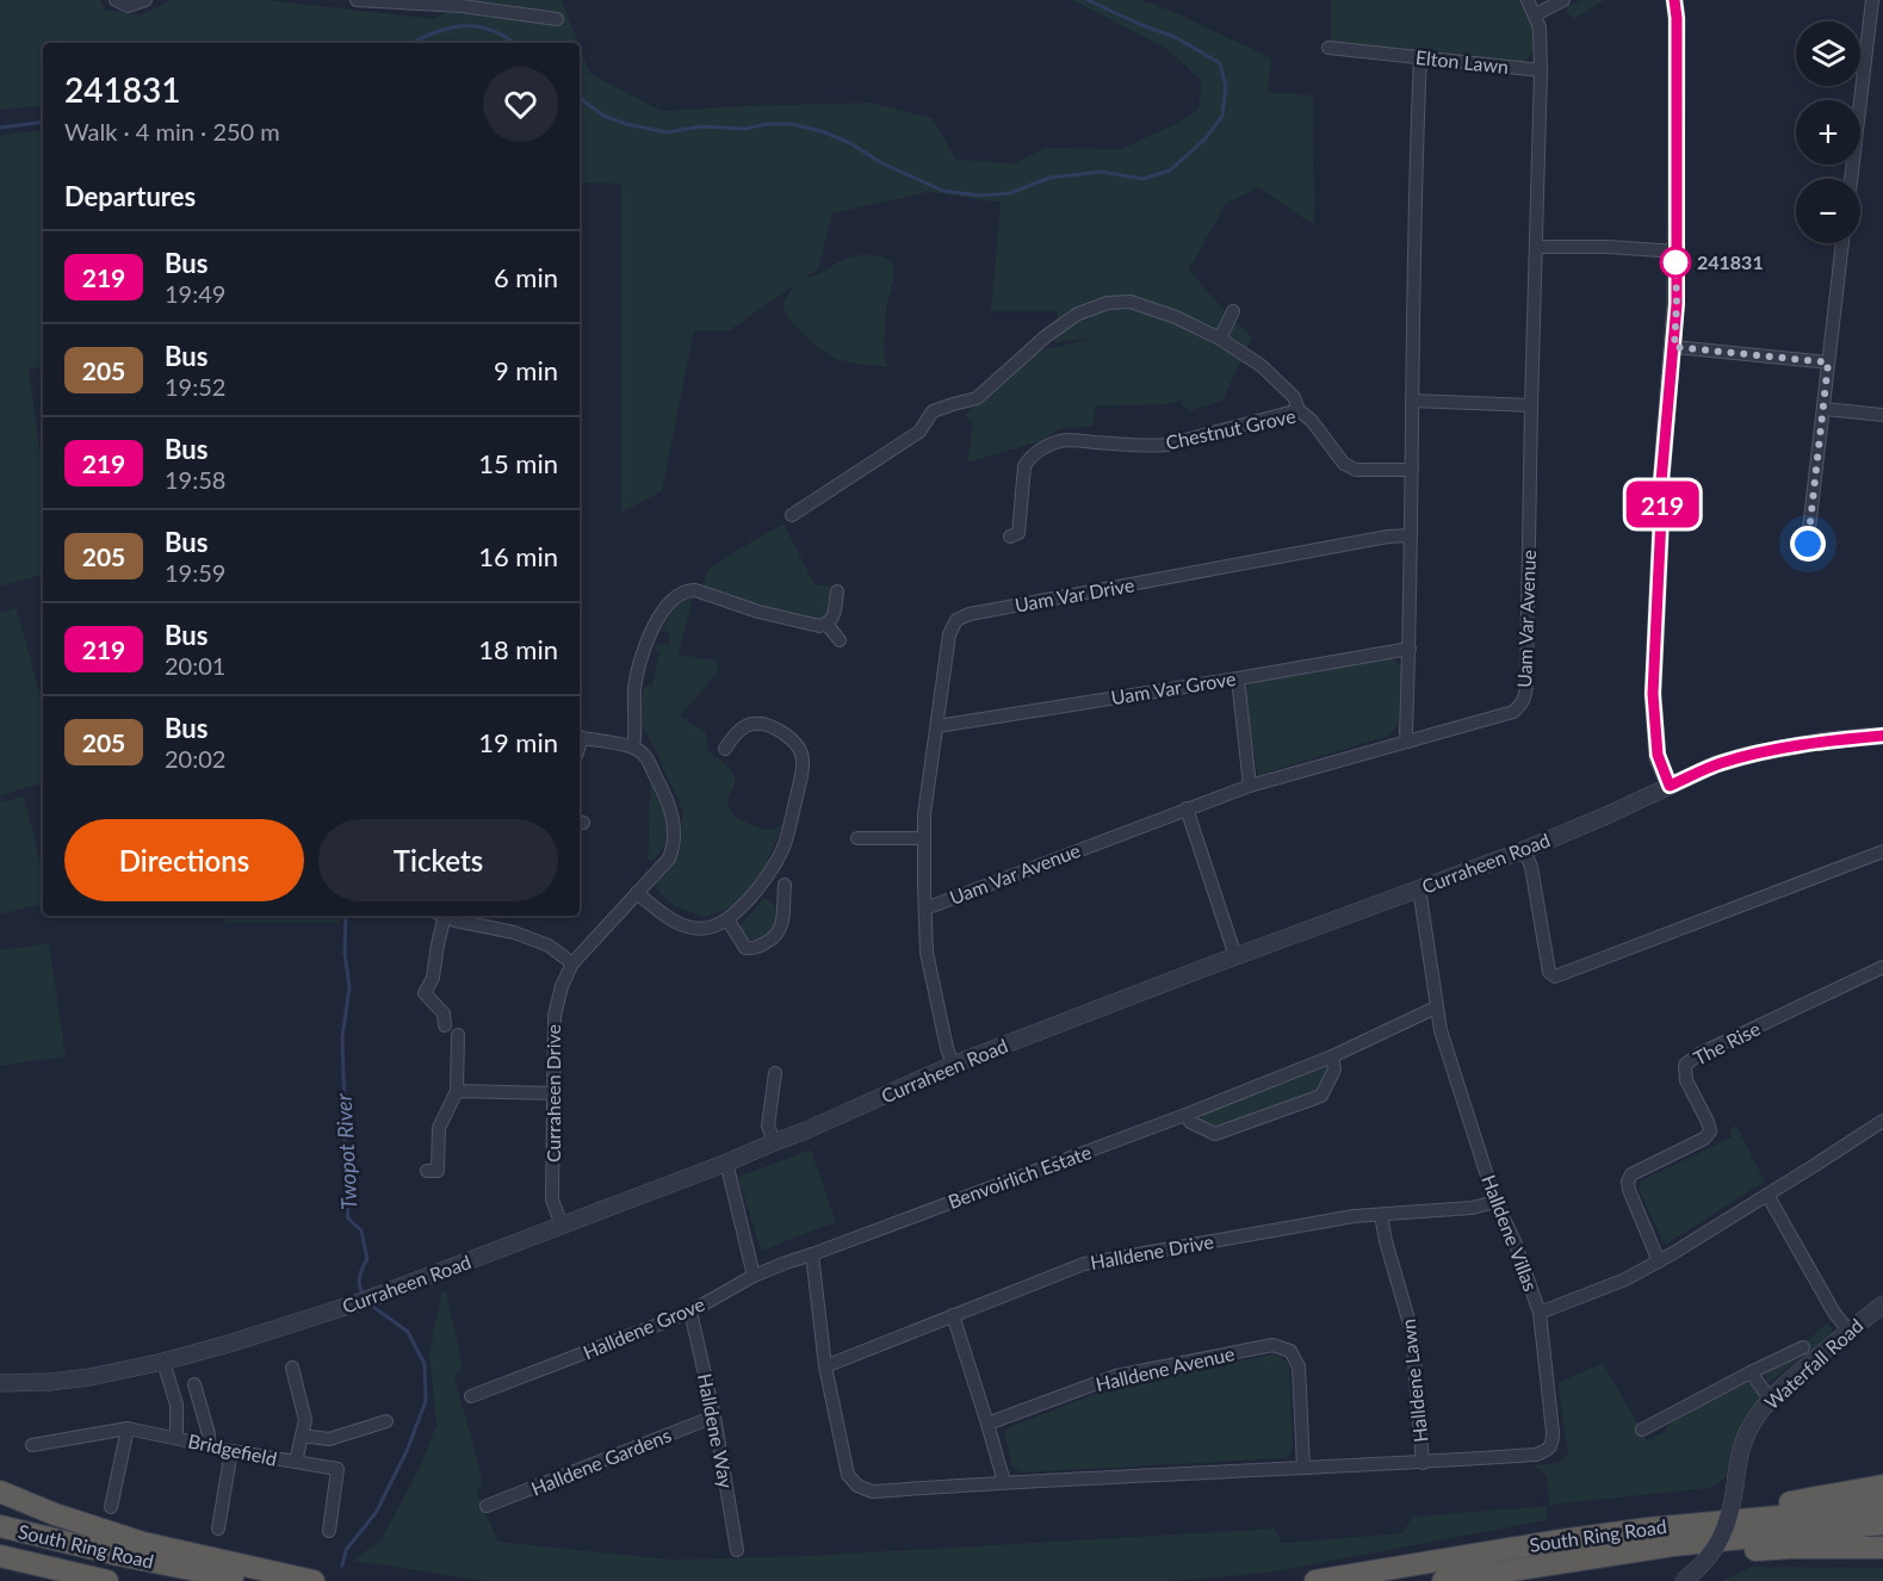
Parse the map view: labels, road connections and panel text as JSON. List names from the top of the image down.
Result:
{
  "streets": {
    "highway": ["South Ring Road"],
    "street": [
      "Elton Lawn",
      "Chestnut Grove",
      "Uam Var Drive",
      "Uam Var Avenue",
      "Uam Var Grove",
      "Curraheen Road",
      "The Rise",
      "Curraheen Drive",
      "Benvoirlich Estate",
      "Halldene Villas",
      "Halldene Drive",
      "Halldene Grove",
      "Waterfall Road",
      "Halldene Avenue",
      "Halldene Lawn",
      "Halldene Way",
      "Bridgefield",
      "Halldene Gardens"
    ]
  },
  "crossings": [
    ["Elton Lawn", "Uam Var Avenue"],
    ["Uam Var Drive", "Uam Var Avenue"],
    ["Uam Var Drive", "Uam Var Grove"],
    ["Uam Var Drive", "Curraheen Road"],
    ["Curraheen Road", "Curraheen Drive"],
    ["Curraheen Road", "Halldene Villas"],
    ["Benvoirlich Estate", "Halldene Villas"],
    ["Benvoirlich Estate", "Halldene Grove"],
    ["Halldene Villas", "Halldene Drive"],
    ["Halldene Villas", "Halldene Lawn"],
    ["Halldene Drive", "Halldene Lawn"],
    ["Halldene Grove", "Halldene Way"],
    ["Halldene Way", "Halldene Gardens"]
  ],
  "water": ["Twopot River"],
  "places": ["241831"],
  "lines": ["bus line 219"],
  "page": {
    "on_map": "219",
    "map_buttons": ["+", "−"],
    "heading": [
      ["241831", "Walk · 4 min · 250 m"],
      "Departures"
    ],
    "list": [
      {
        "mark": "219",
        "name": "Bus",
        "note": "19:49",
        "value": "6 min"
      },
      {
        "mark": "205",
        "name": "Bus",
        "note": "19:52",
        "value": "9 min"
      },
      {
        "mark": "219",
        "name": "Bus",
        "note": "19:58",
        "value": "15 min"
      },
      {
        "mark": "205",
        "name": "Bus",
        "note": "19:59",
        "value": "16 min"
      },
      {
        "mark": "219",
        "name": "Bus",
        "note": "20:01",
        "value": "18 min"
      },
      {
        "mark": "205",
        "name": "Bus",
        "note": "20:02",
        "value": "19 min"
      }
    ],
    "buttons": ["Directions", "Tickets"]
  }
}
